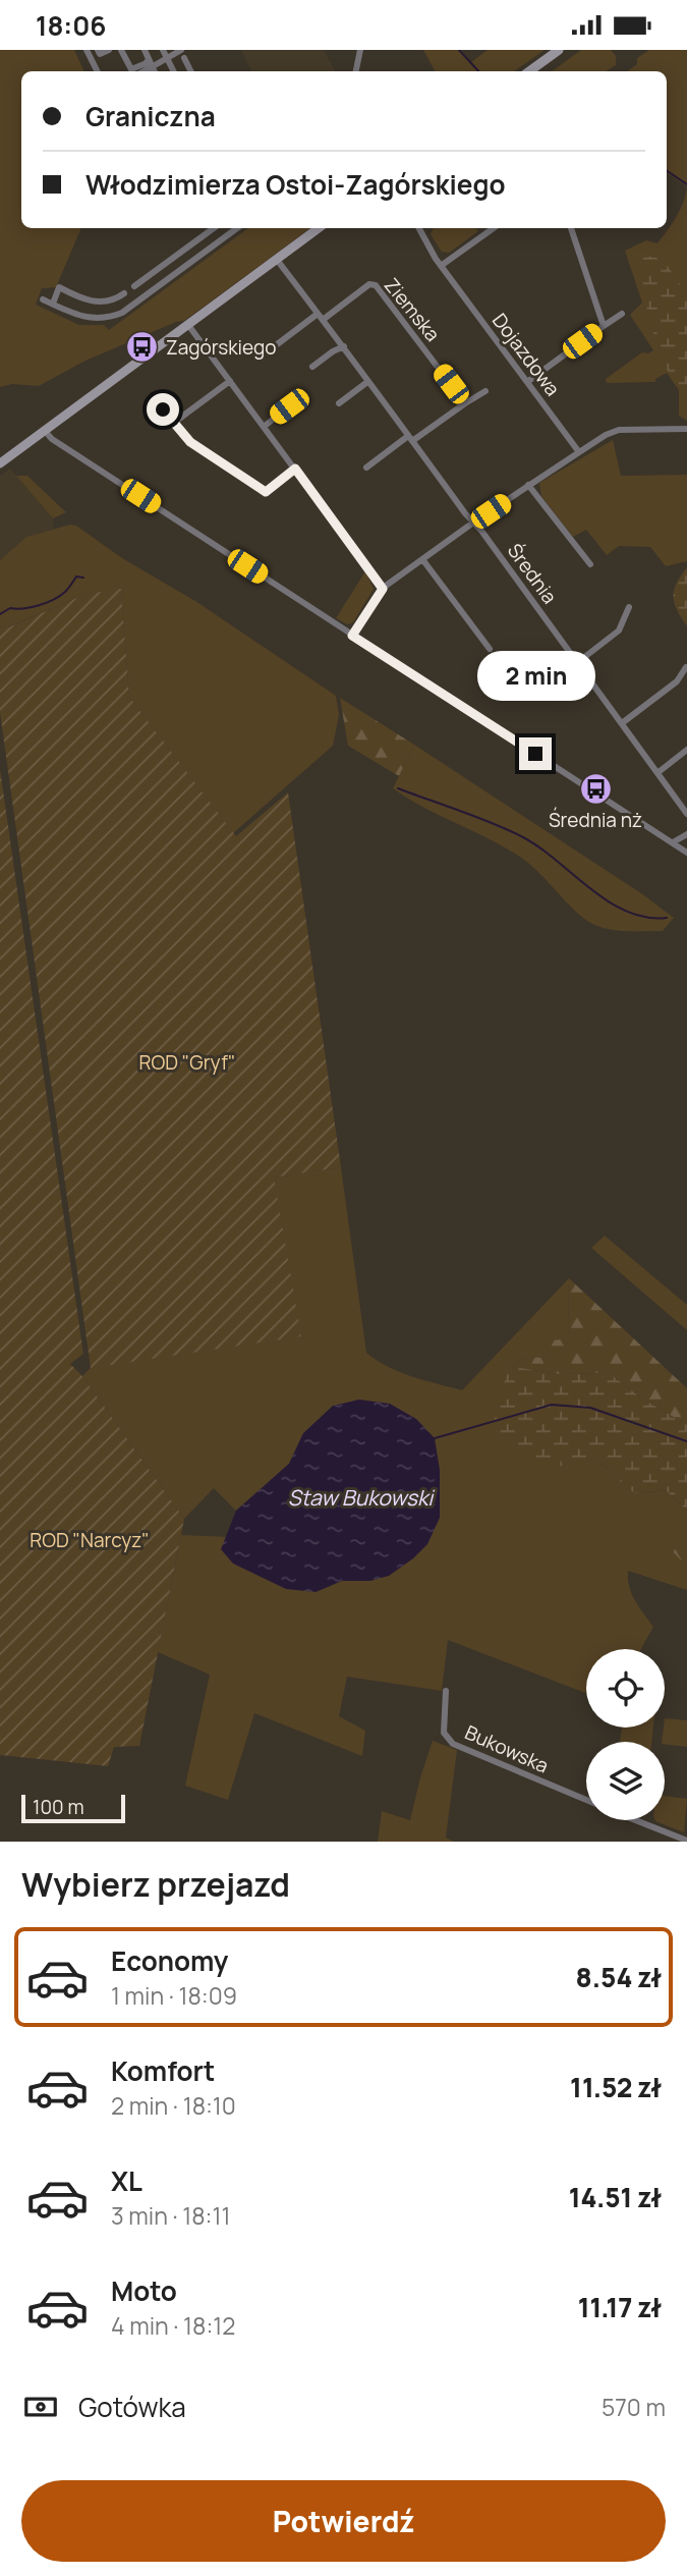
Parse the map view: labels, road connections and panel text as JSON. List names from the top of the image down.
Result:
{
  "streets": {
    "street": [
      "Ziemska",
      "Dojazdowa",
      "Średnia",
      "Bukowska"
    ]
  },
  "crossings": [
    ["Ziemska", "Średnia"]
  ],
  "water": ["Staw Bukowski"],
  "parks": ["ROD \"Gryf\"", "ROD \"Narcyz\""],
  "places": {
    "bus stop": ["Zagórskiego", "Średnia nż"]
  },
  "scale_bar": "100 m",
  "page": {
    "status": "18:06",
    "banner": ["Graniczna", "Włodzimierza Ostoi-Zagórskiego"],
    "bubble": "2 min",
    "scale": "100 m",
    "heading": "Wybierz przejazd",
    "list": [
      {
        "name": "Economy",
        "note": "1 min · 18:09",
        "value": "8.54 zł"
      },
      {
        "name": "Komfort",
        "note": "2 min · 18:10",
        "value": "11.52 zł"
      },
      {
        "name": "XL",
        "note": "3 min · 18:11",
        "value": "14.51 zł"
      },
      {
        "name": "Moto",
        "note": "4 min · 18:12",
        "value": "11.17 zł"
      }
    ],
    "pay": ["Gotówka", "570 m"],
    "buttons": "Potwierdź"
  }
}
